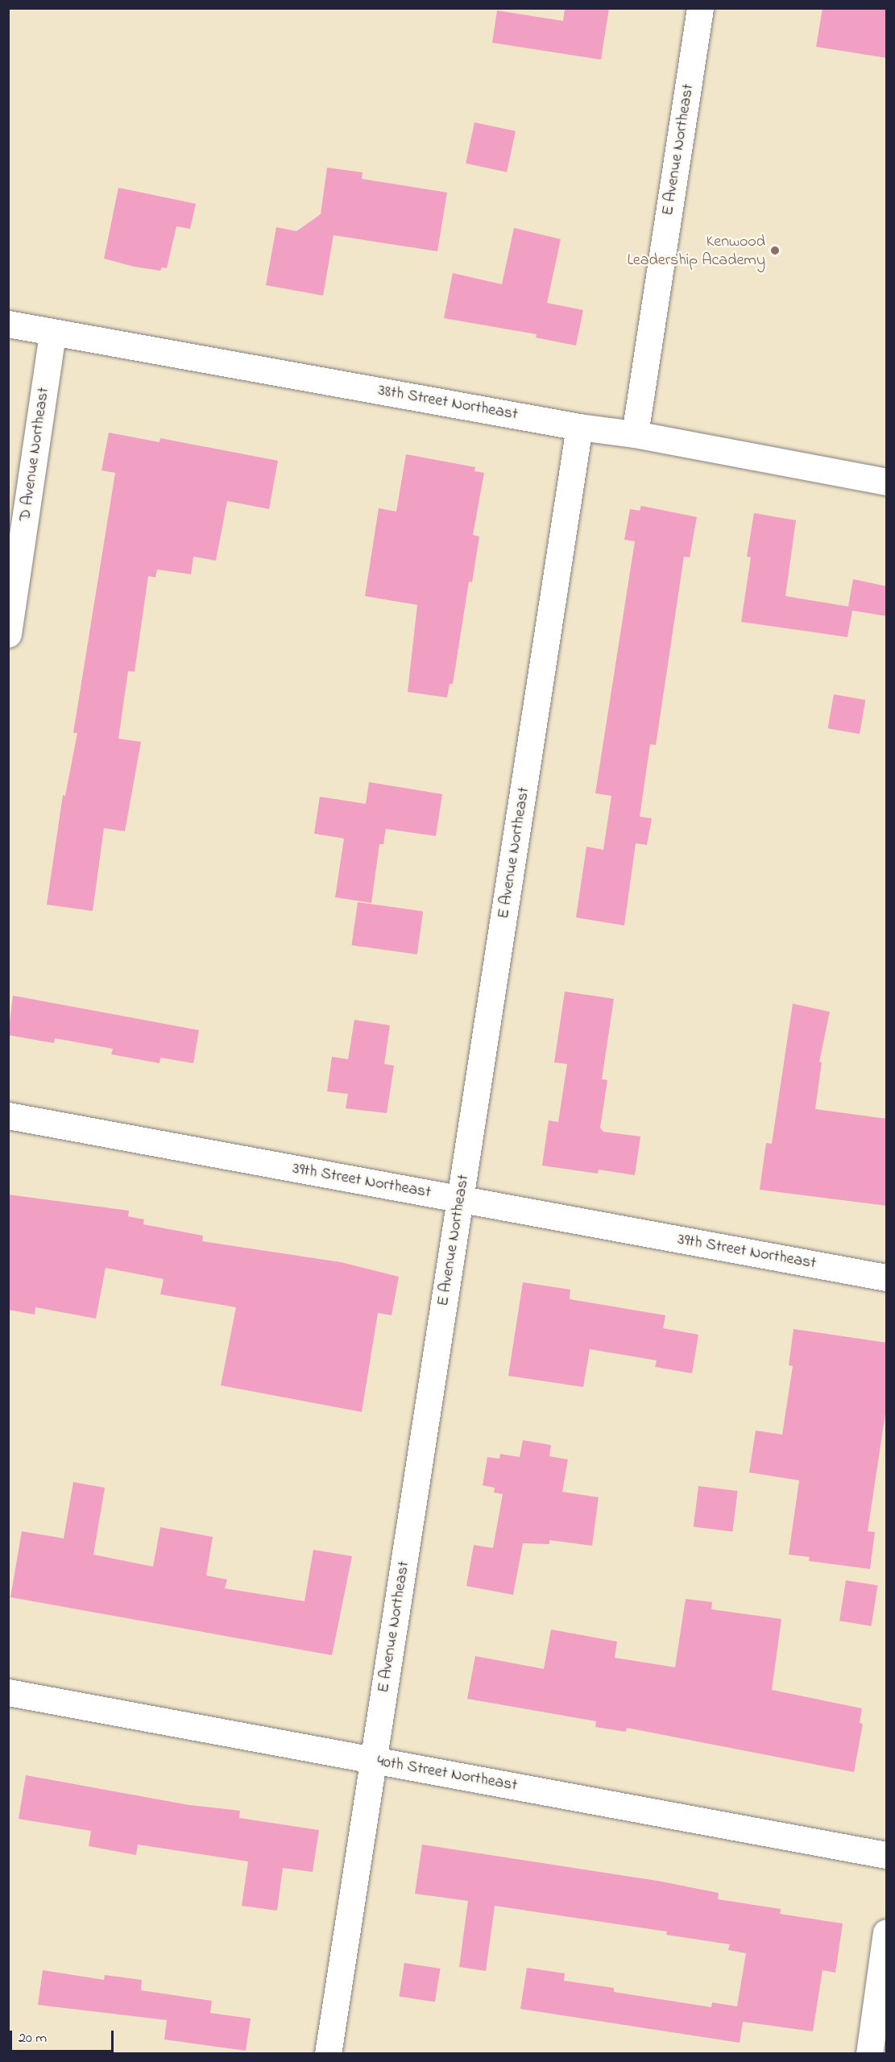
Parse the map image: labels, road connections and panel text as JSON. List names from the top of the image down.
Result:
{
  "streets": {
    "street": [
      "E Avenue Northeast",
      "38th Street Northeast",
      "D Avenue Northeast",
      "39th Street Northeast",
      "40th Street Northeast"
    ]
  },
  "crossings": [
    ["E Avenue Northeast", "38th Street Northeast"],
    ["E Avenue Northeast", "39th Street Northeast"],
    ["E Avenue Northeast", "40th Street Northeast"],
    ["38th Street Northeast", "D Avenue Northeast"]
  ],
  "places": ["Kenwood Leadership Academy"],
  "scale_bar": "20 m"
}
